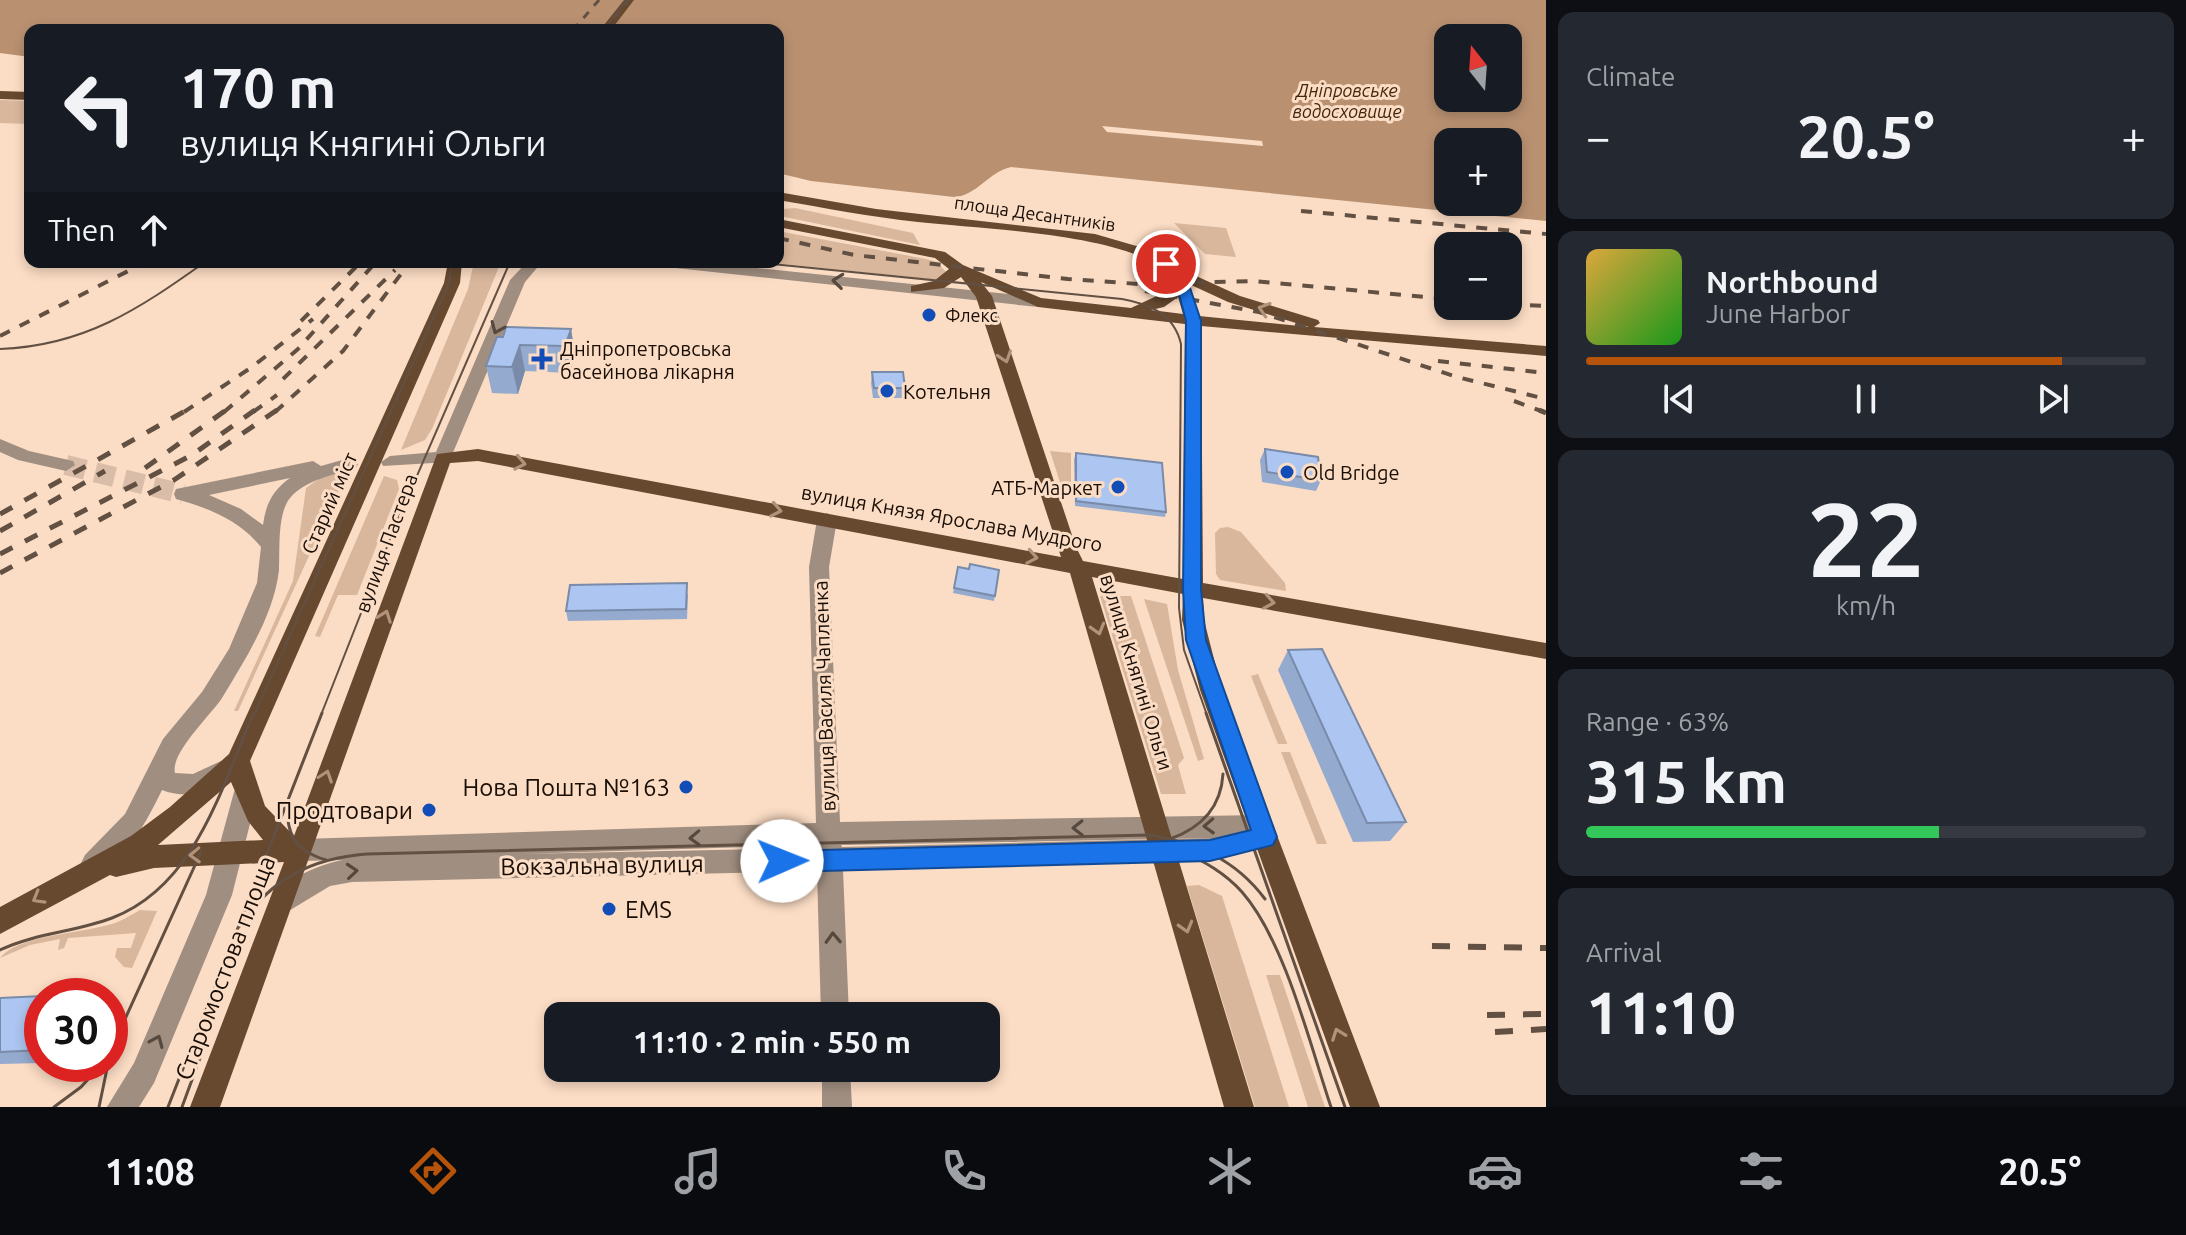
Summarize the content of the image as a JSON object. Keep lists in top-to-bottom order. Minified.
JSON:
{"streets":{"main road":["площа Десантників","Старий міст","вулиця Князя Ярослава Мудрого","вулиця Пастера","вулиця Княгині Ольги","Старомостова площа"],"street":["вулиця Василя Чапленка","Вокзальна вулиця"]},"crossings":[["Старий міст","Старомостова площа"],["вулиця Князя Ярослава Мудрого","вулиця Пастера"],["вулиця Князя Ярослава Мудрого","вулиця Княгині Ольги"],["вулиця Князя Ярослава Мудрого","вулиця Василя Чапленка"],["вулиця Пастера","Вокзальна вулиця"],["вулиця Пастера","Старомостова площа"],["вулиця Княгині Ольги","Вокзальна вулиця"],["вулиця Василя Чапленка","Вокзальна вулиця"],["Вокзальна вулиця","Старомостова площа"]],"one_way":["вулиця Князя Ярослава Мудрого"],"water":["Дніпровське водосховище"],"places":{"other":["Флекс","Котельня","Old Bridge","АТБ-Маркет","Нова Пошта №163","Продтовари","EMS"],"health":["Дніпропетровська басейнова лікарня"]},"north":"top","page":{"tile":["Climate",["22","km/h"],["Range · 63%","315 km"],["Arrival","11:10"]],"map_buttons":["+","−"],"turn":["170 m","вулиця Княгині Ольги"],"heat":["−","20.5°","+"],"then":"Then","song":["Northbound","June Harbor"],"limit":"30","trip":"11:10 · 2 min · 550 m","tabs":["11:08","20.5°"]}}
